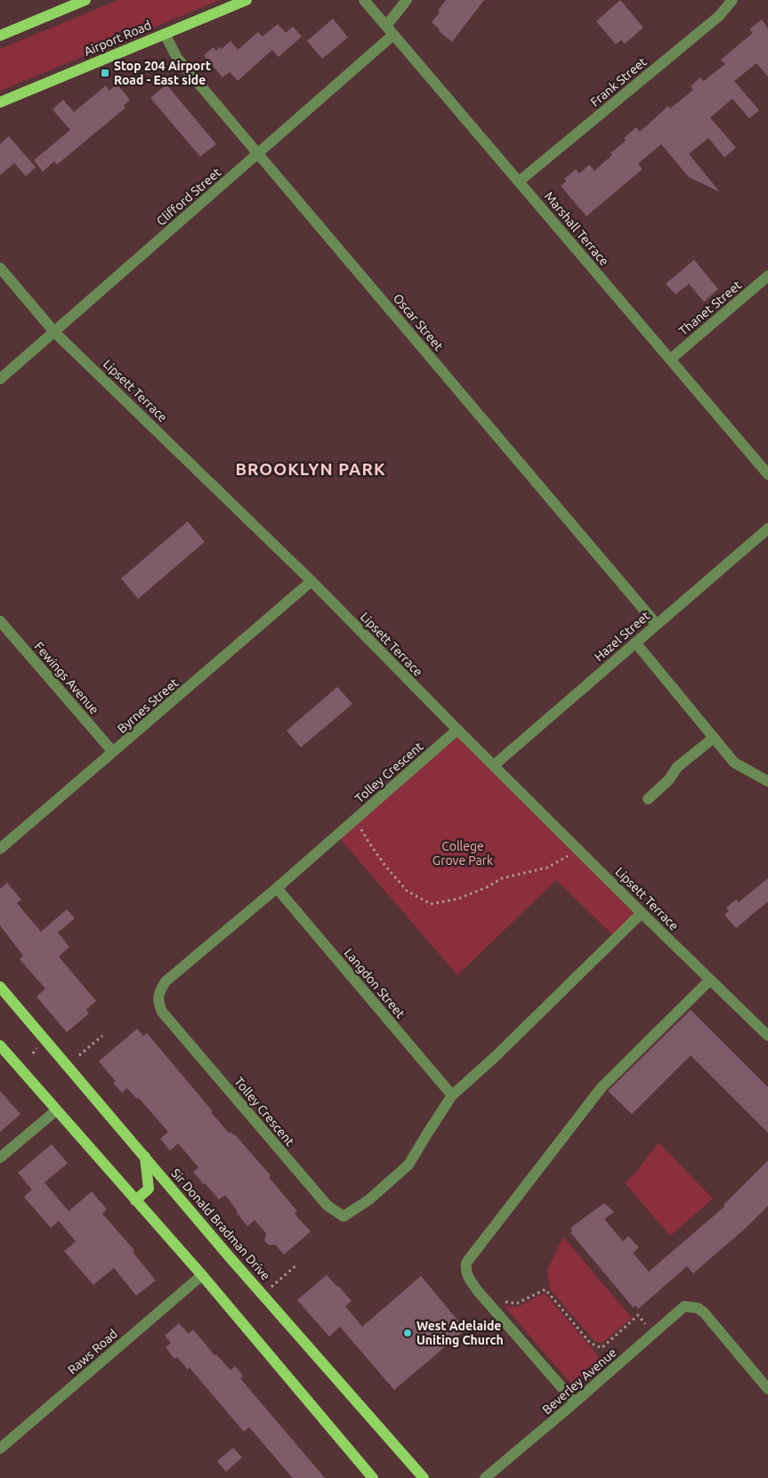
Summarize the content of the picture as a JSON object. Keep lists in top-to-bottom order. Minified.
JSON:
{"streets":{"main road":["Airport Road","Sir Donald Bradman Drive"],"street":["Frank Street","Clifford Street","Marshall Terrace","Thanet Street","Oscar Street","Lipsett Terrace","Hazel Street","Fewings Avenue","Byrnes Street","Tolley Crescent","Langdon Street","Raws Road","Beverley Avenue"]},"crossings":[["Airport Road","Oscar Street"],["Frank Street","Marshall Terrace"],["Clifford Street","Marshall Terrace"],["Clifford Street","Oscar Street"],["Clifford Street","Lipsett Terrace"],["Marshall Terrace","Thanet Street"],["Oscar Street","Hazel Street"],["Lipsett Terrace","Hazel Street"],["Lipsett Terrace","Byrnes Street"],["Lipsett Terrace","Tolley Crescent"],["Fewings Avenue","Byrnes Street"],["Tolley Crescent","Langdon Street"]],"districts":["BROOKLYN PARK"],"parks":["College Grove Park"],"places":{"transit":["Stop 204 Airport Road - East side"],"other":["West Adelaide Uniting Church"]}}
